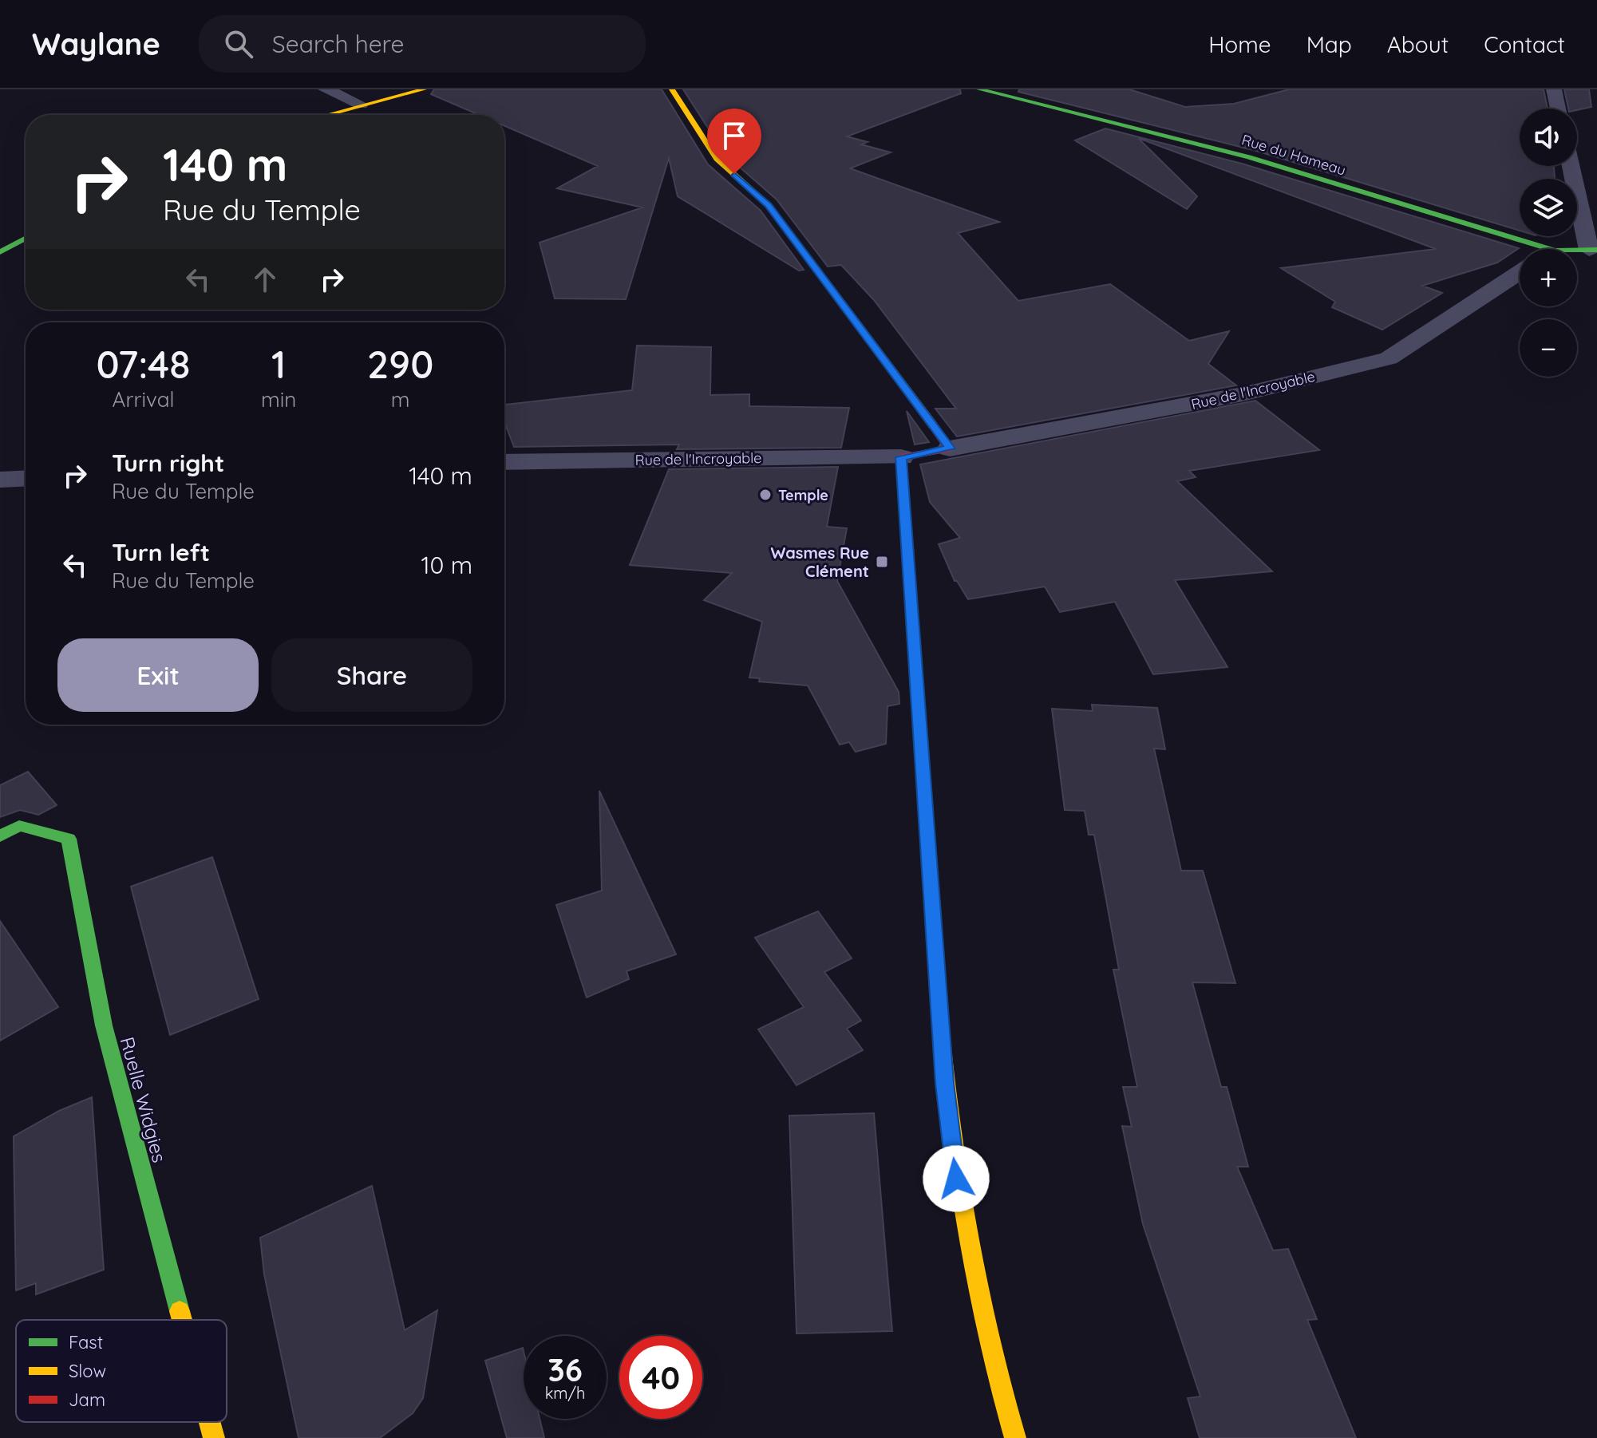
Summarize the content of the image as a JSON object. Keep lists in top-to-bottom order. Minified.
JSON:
{"streets":{"street":["Rue du Hameau","Rue de l'Incroyable","Ruelle Widgies"]},"places":{"other":["Temple"],"transit":["Wasmes Rue Clément"]},"legend":["Fast","Slow","Jam"],"page":{"header":"Waylane","search":"Search here","nav":["Home","Map","About","Contact"],"map_buttons":["+","−"],"turn":["140 m","Rue du Temple"],"eta":["07:48","Arrival","1","min","290","m"],"list":[{"name":"Turn right","note":"Rue du Temple","value":"140 m"},{"name":"Turn left","note":"Rue du Temple","value":"10 m"}],"buttons":["Exit","Share"],"speed":"36 km/h","limit":"40"}}
